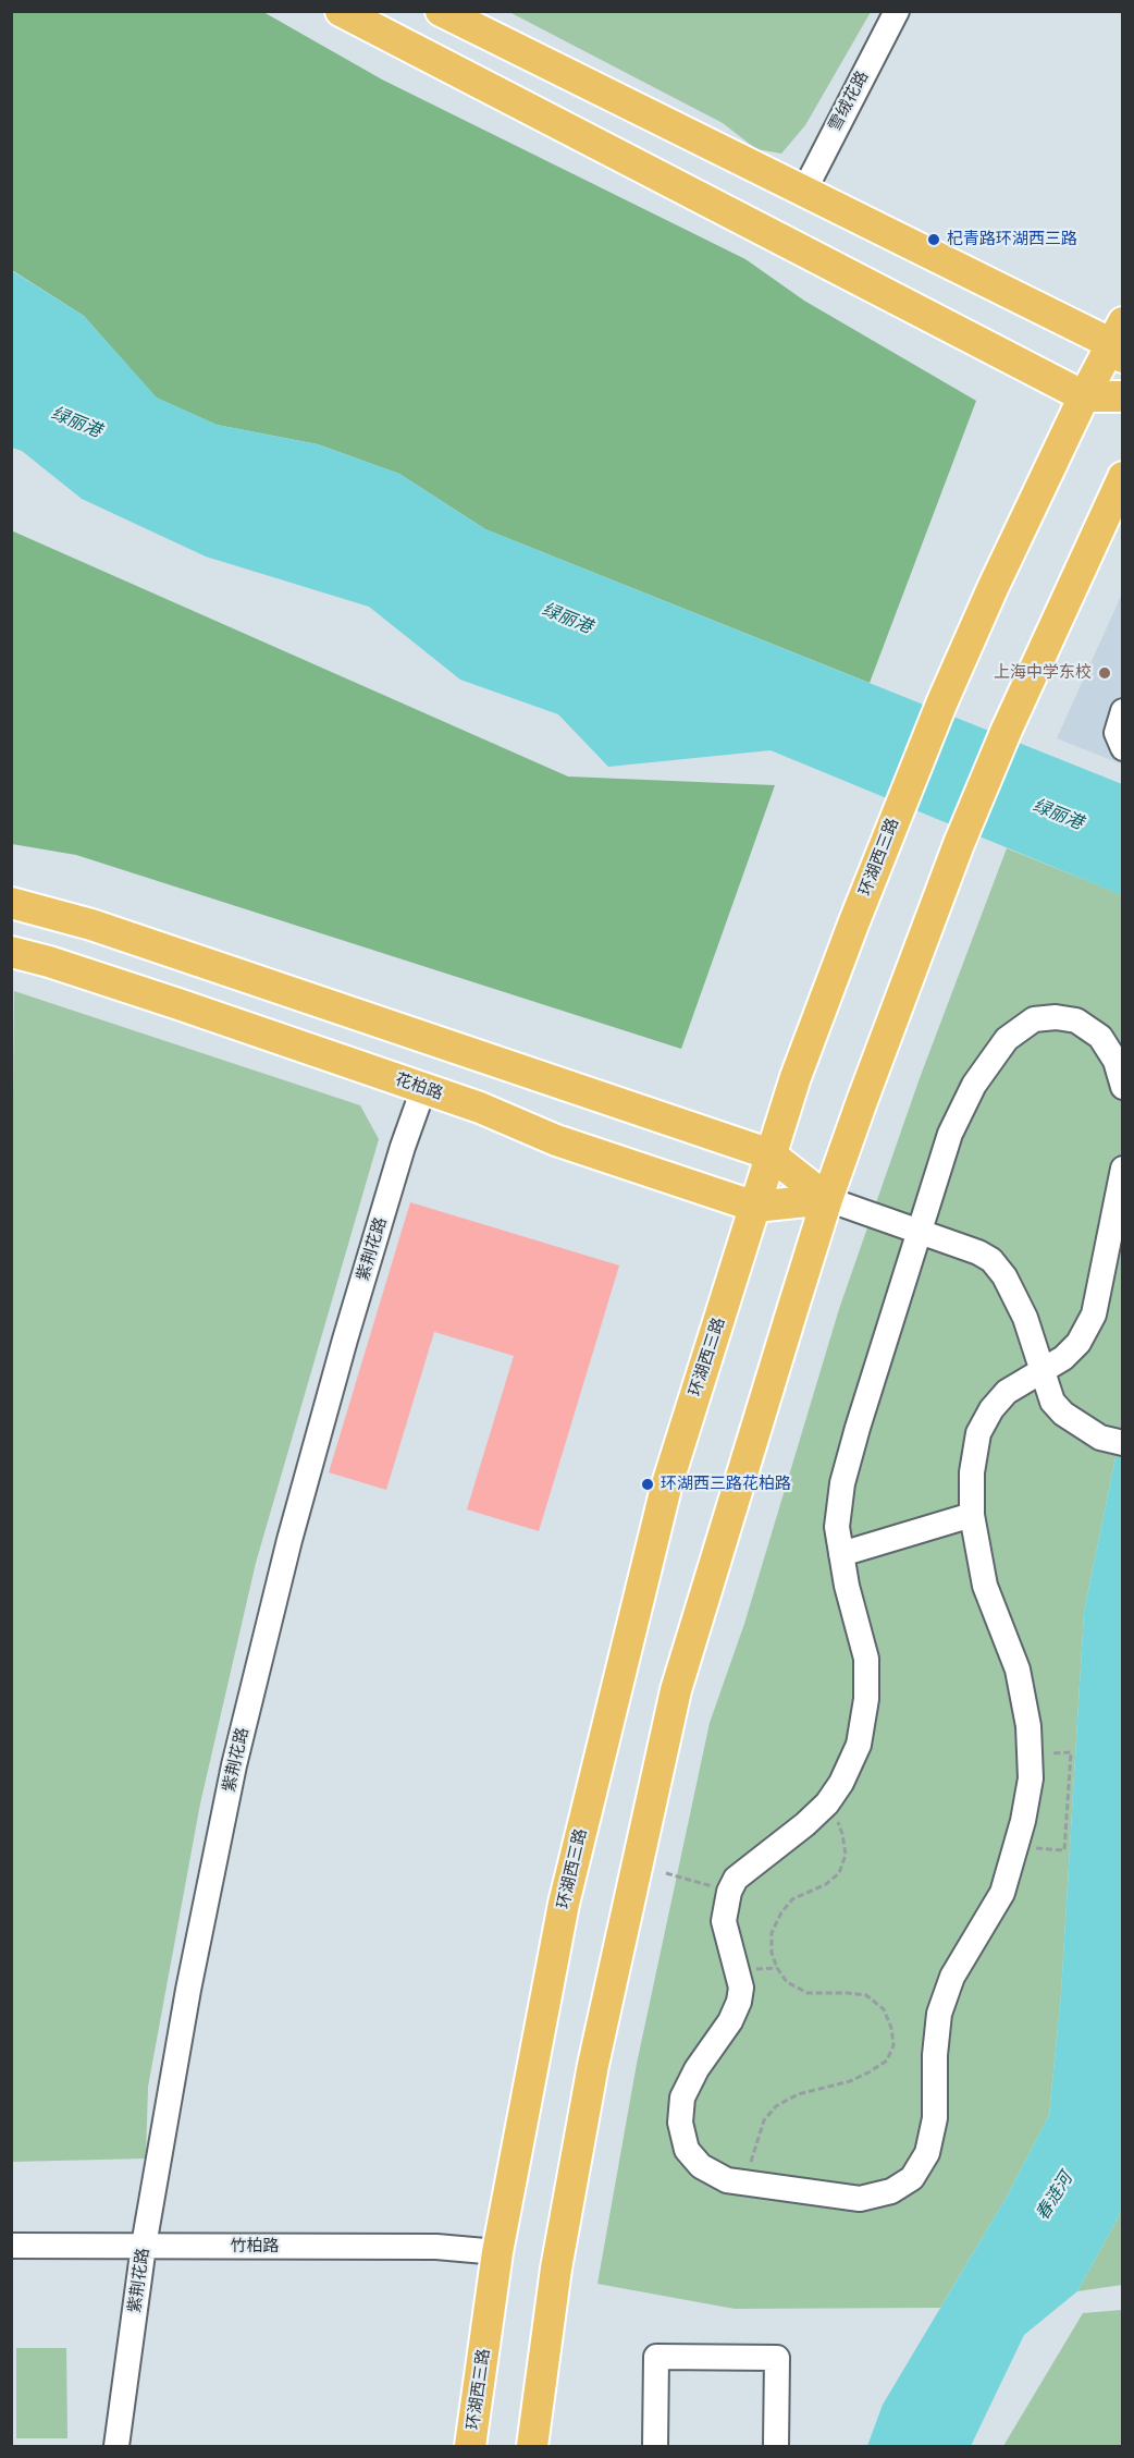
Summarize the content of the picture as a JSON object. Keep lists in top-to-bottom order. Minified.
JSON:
{"streets":{"main road":["环湖西三路","花柏路"],"street":["雪绒花路","紫荆花路","竹柏路"]},"crossings":[["环湖西三路","花柏路"],["环湖西三路","竹柏路"],["花柏路","紫荆花路"],["紫荆花路","竹柏路"]],"water":["绿丽港","春涟河"],"places":["杞青路环湖西三路","上海中学东校","环湖西三路花柏路"]}
